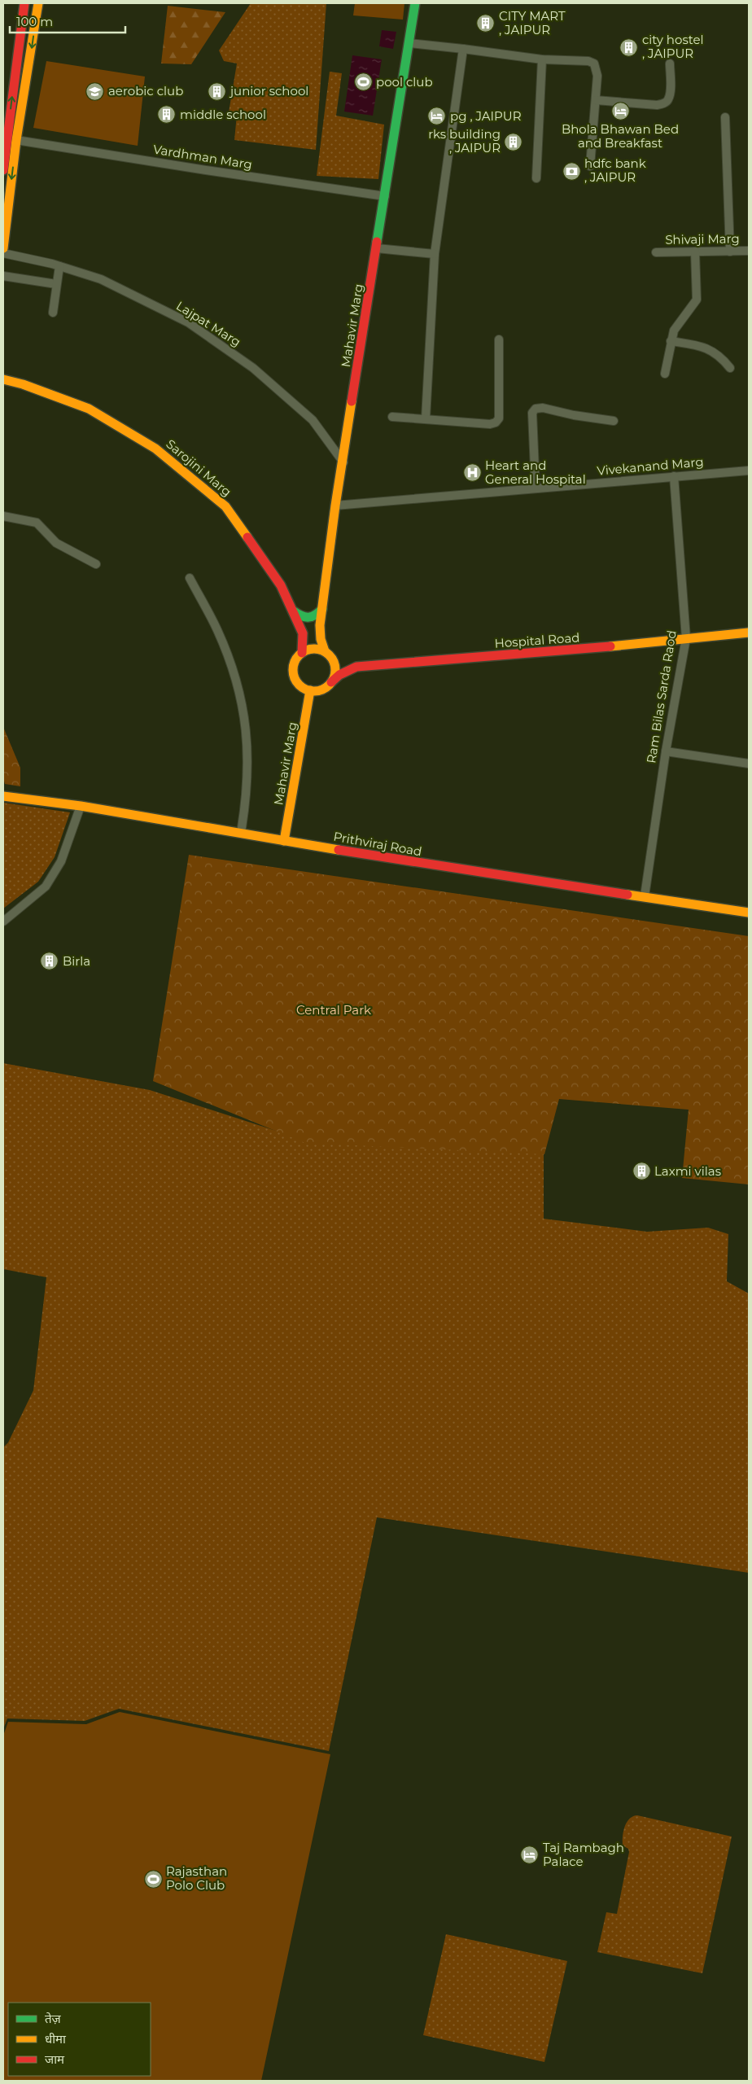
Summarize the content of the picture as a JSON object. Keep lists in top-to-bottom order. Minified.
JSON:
{"streets":{"street":["Vardhman Marg","Shivaji Marg","Lajpat Marg","Mahavir Marg","Vivekanand Marg","Sarojini Marg","Hospital Road","Ram Bilas Sarda Raod","Prithviraj Road"]},"crossings":[["Vardhman Marg","Mahavir Marg"],["Lajpat Marg","Mahavir Marg"],["Mahavir Marg","Vivekanand Marg"],["Mahavir Marg","Sarojini Marg"],["Mahavir Marg","Hospital Road"],["Mahavir Marg","Prithviraj Road"],["Vivekanand Marg","Ram Bilas Sarda Raod"],["Sarojini Marg","Hospital Road"],["Hospital Road","Ram Bilas Sarda Raod"],["Ram Bilas Sarda Raod","Prithviraj Road"]],"parks":["Central Park"],"places":{"building":["CITY MART , JAIPUR","city hostel , JAIPUR","junior school","middle school","rks building , JAIPUR","Birla","Laxmi vilas"],"sports":["pool club","Rajasthan Polo Club"],"school or university":["aerobic club"],"hotel":["Bhola Bhawan Bed and Breakfast","pg , JAIPUR","Taj Rambagh Palace"],"bank":["hdfc bank , JAIPUR"],"hospital":["Heart and General Hospital"]},"legend":["तेज़","धीमा","जाम"],"scale_bar":"100 m"}
